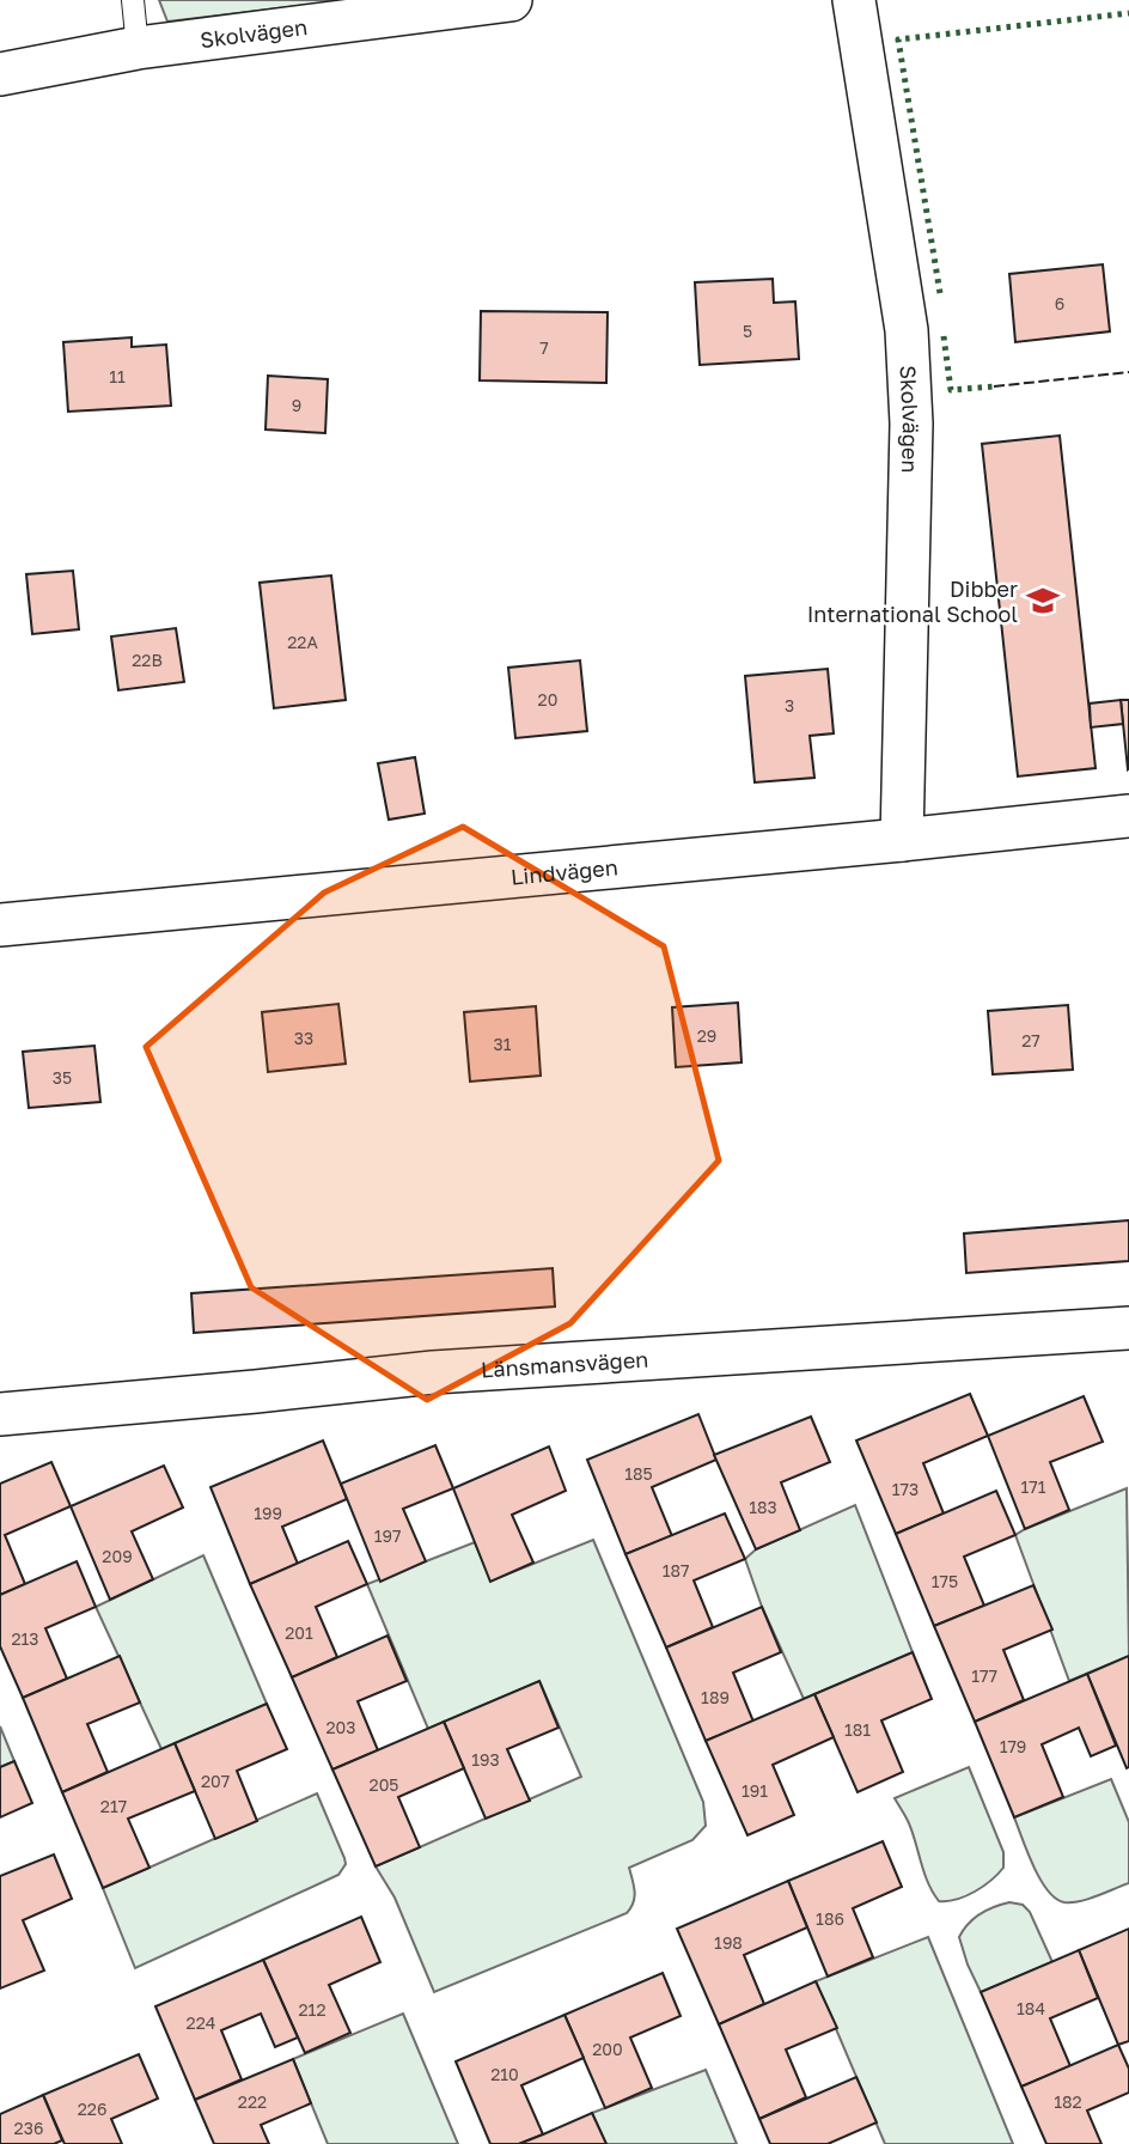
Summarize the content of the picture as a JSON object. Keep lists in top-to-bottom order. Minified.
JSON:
{"streets":{"street":["Skolvägen","Lindvägen","Länsmansvägen"]},"crossings":[["Skolvägen","Lindvägen"]],"places":{"school or university":["Dibber International School"]},"house_numbers":["6","5","7","11","9","22A","22B","20","3","29","33","27","31","35","185","171","173","183","199","197","209","187","175","201","213","177","189","203","181","179","193","207","205","191","217","186","198","184","212","224","200","210","222","182","226","236"]}
